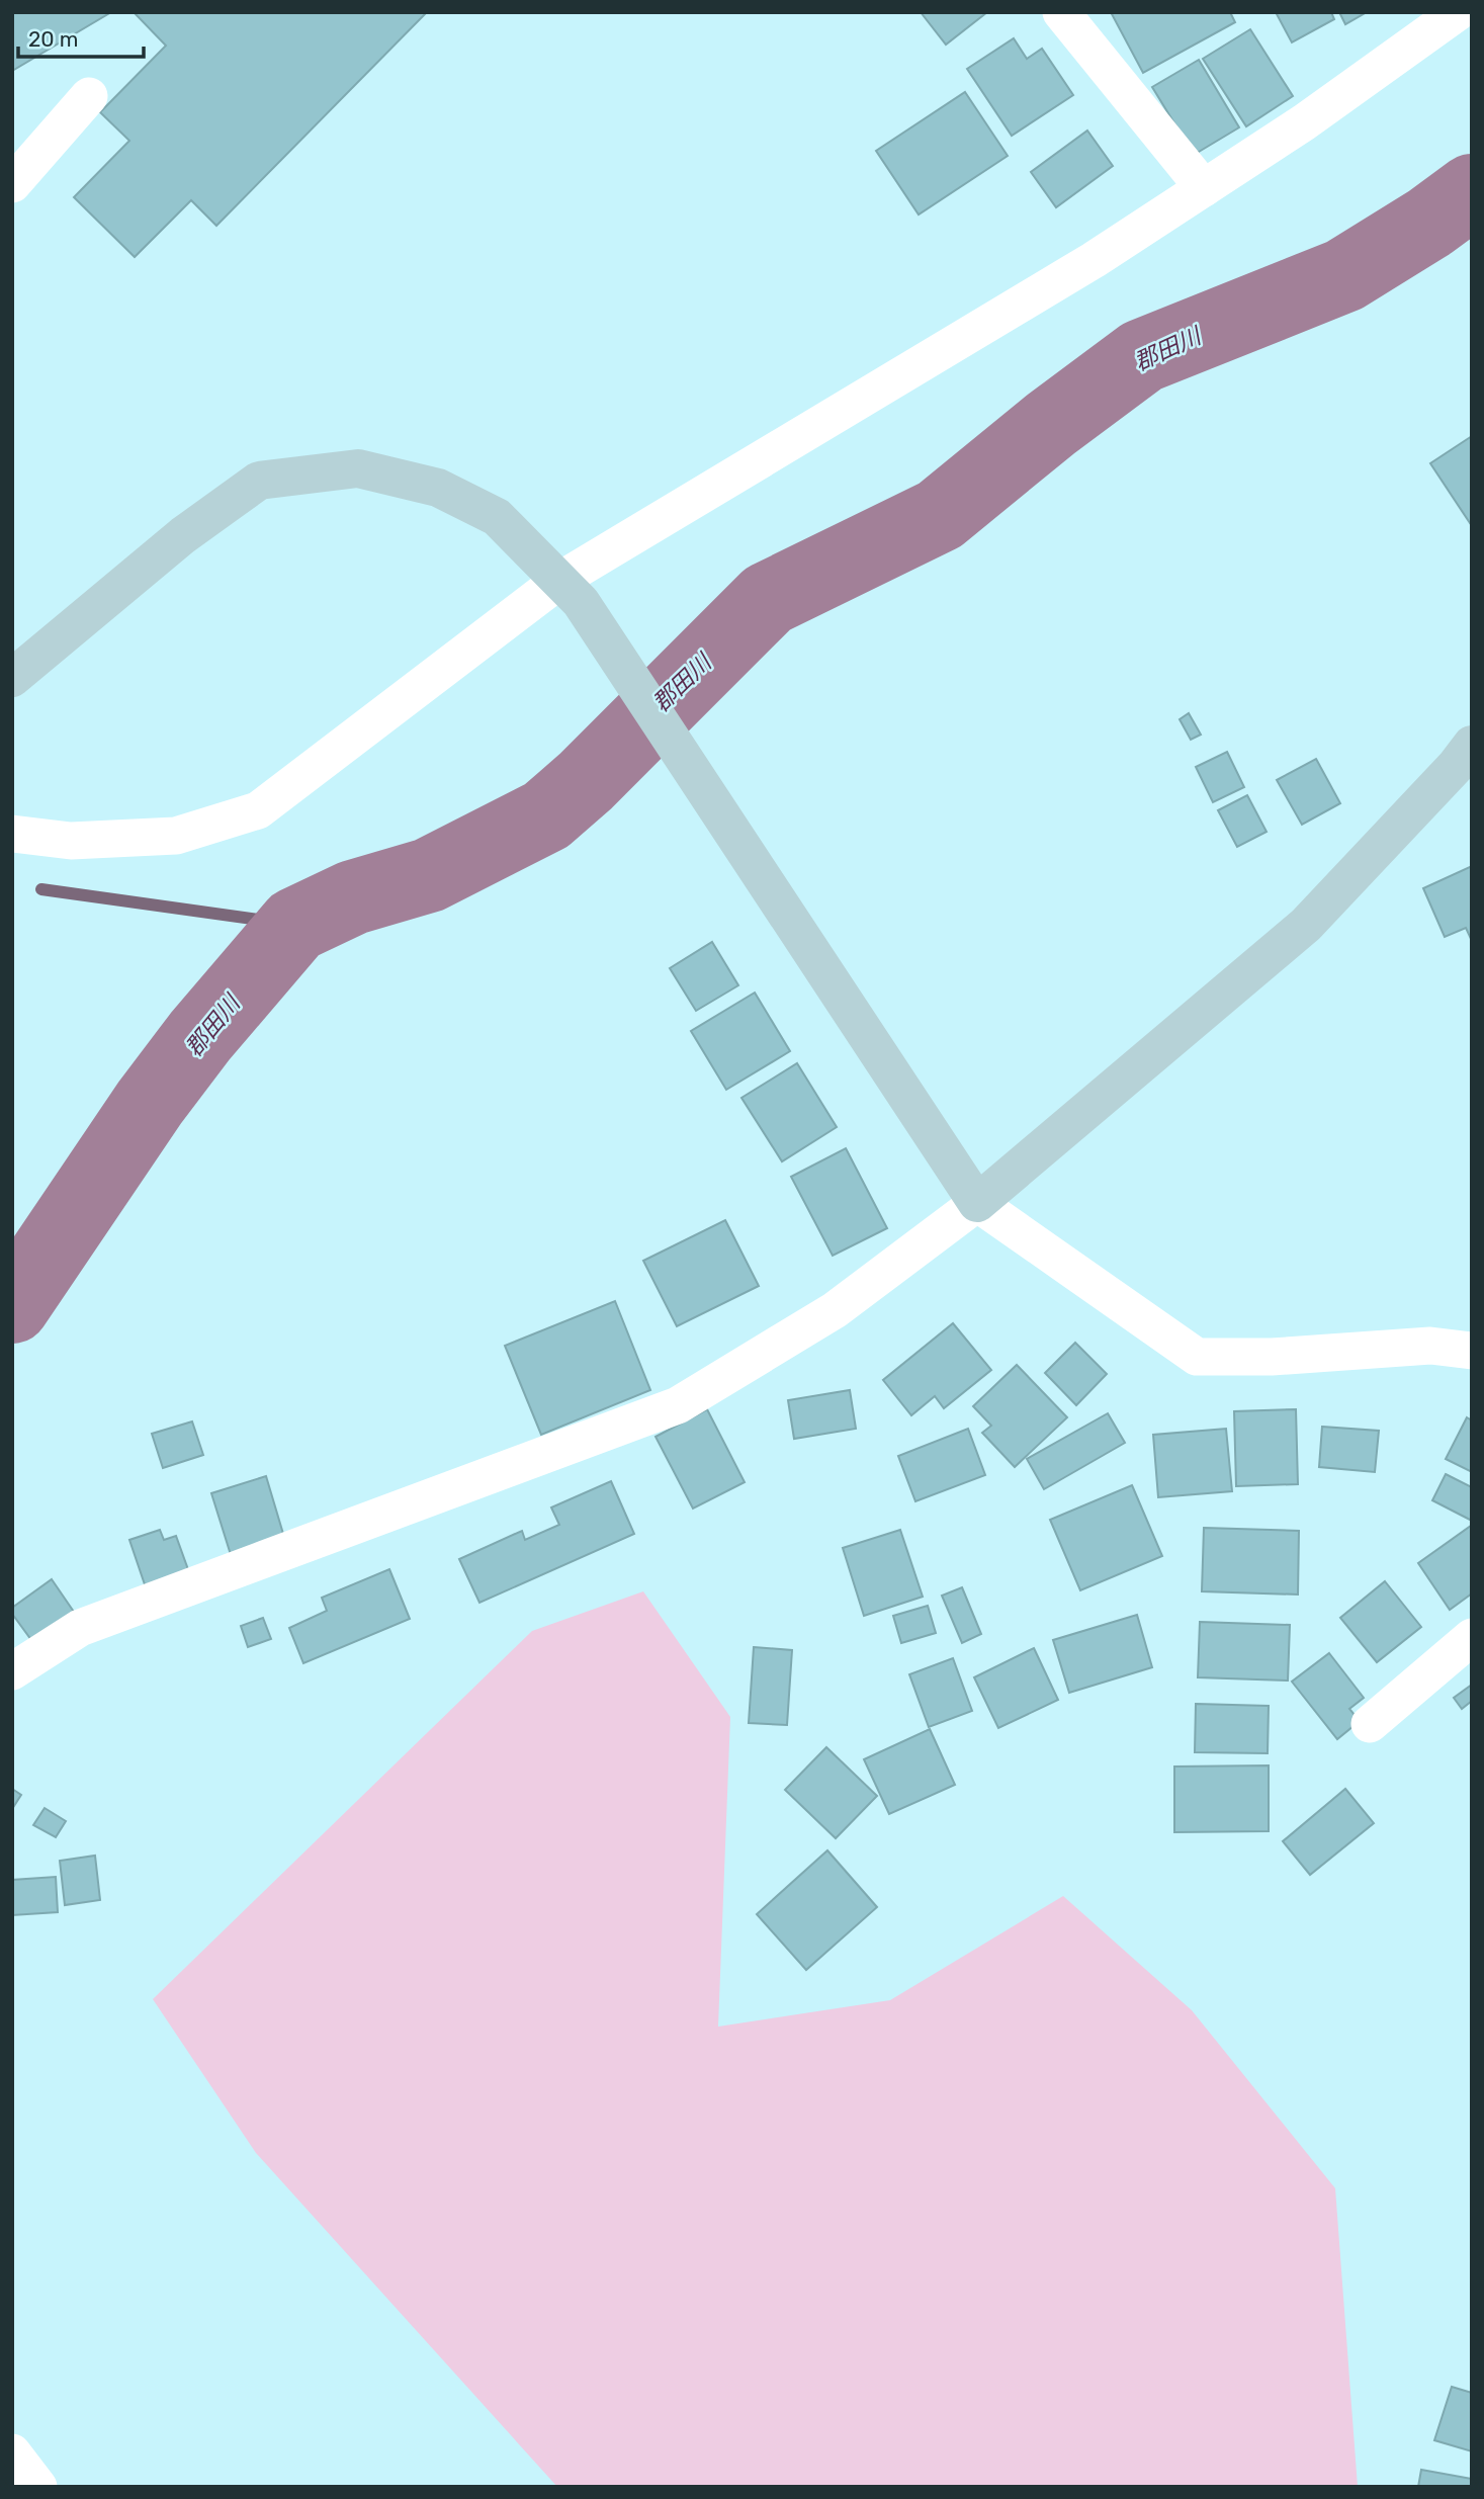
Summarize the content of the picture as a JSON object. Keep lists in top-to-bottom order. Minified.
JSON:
{"water":["郡田川"],"scale_bar":"20 m"}
